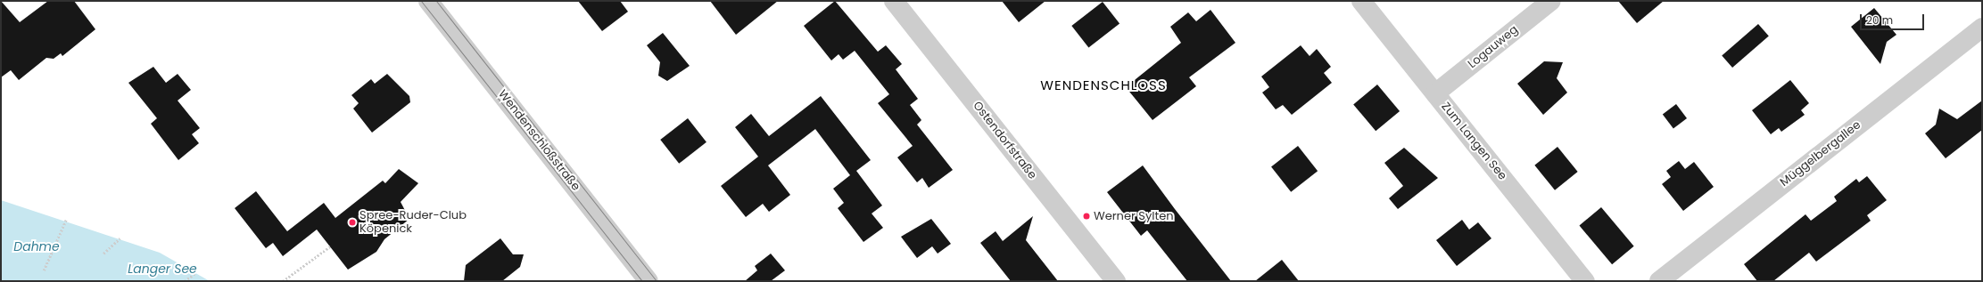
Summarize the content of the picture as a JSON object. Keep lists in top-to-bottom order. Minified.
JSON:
{"streets":{"street":["Logauweg","Wendenschloßstraße","Ostendorfstraße","Zum Langen See","Müggelbergallee"]},"crossings":[["Logauweg","Zum Langen See"]],"districts":["WENDENSCHLOSS"],"water":["Dahme","Langer See"],"places":["Werner Sylten","Spree-Ruder-Club Köpenick"],"scale_bar":"20 m"}
